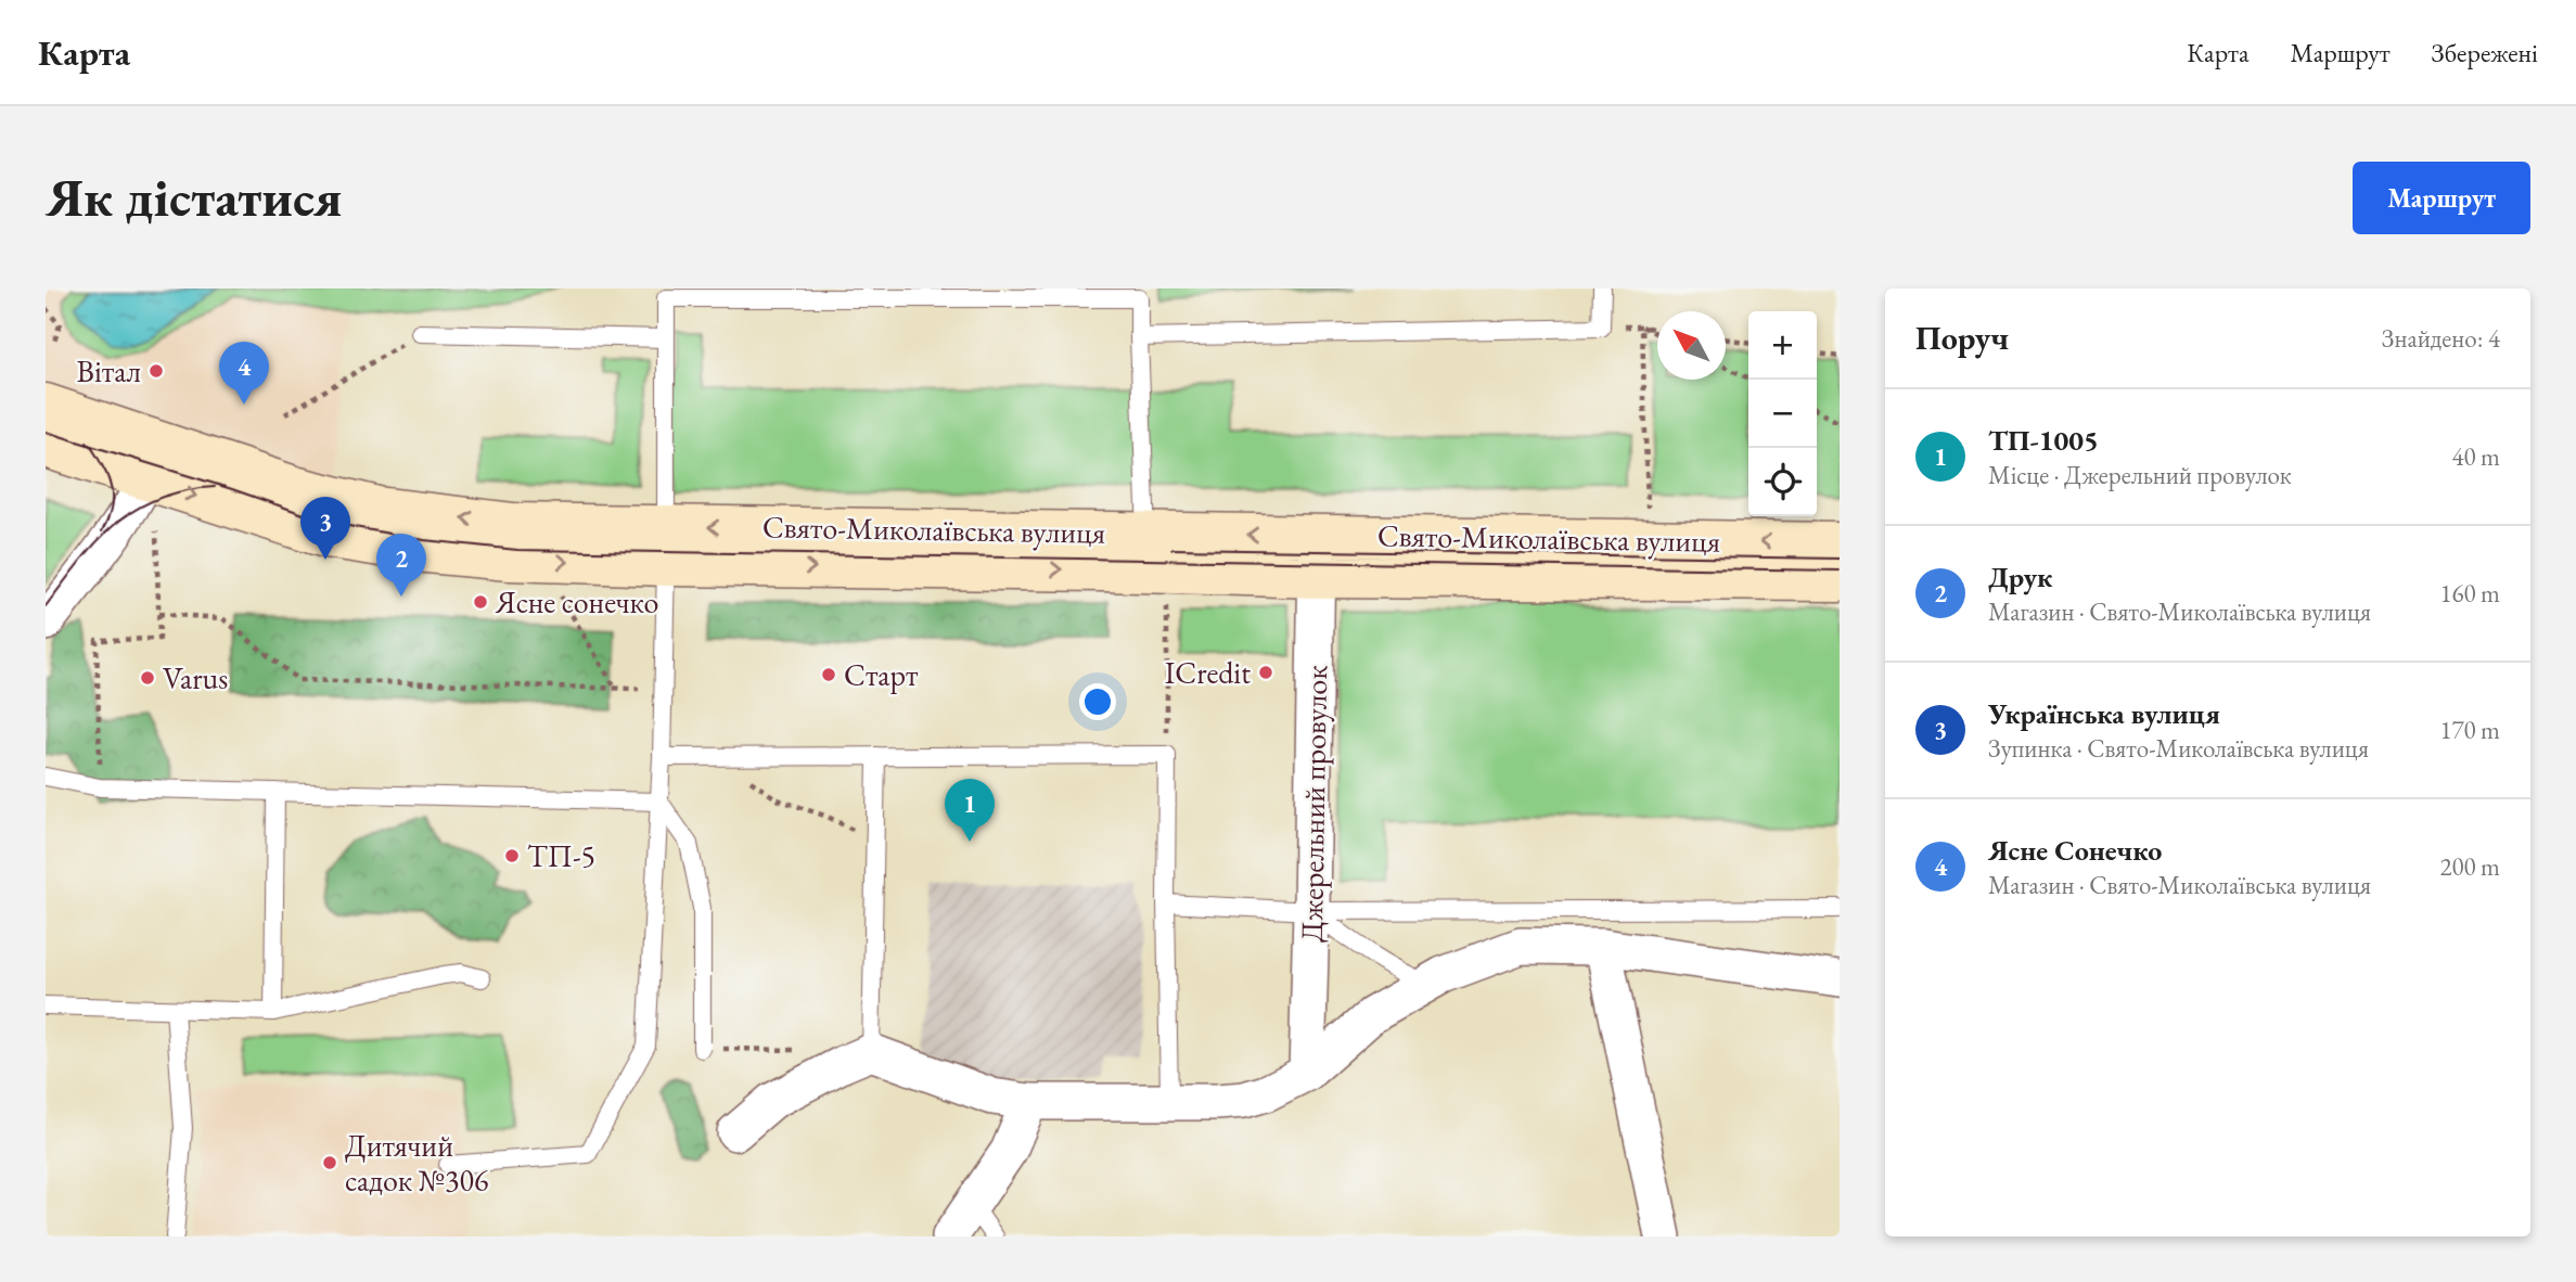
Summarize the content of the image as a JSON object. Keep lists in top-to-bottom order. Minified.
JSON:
{"streets":{"main road":["Свято-Миколаївська вулиця"],"street":["Джерельний провулок"]},"crossings":[["Свято-Миколаївська вулиця","Джерельний провулок"]],"places":["Вітал","Ясне сонечко","ICredit","Старт","Varus","ТП-5","Дитячий садок №306"],"north":"top left","page":{"header":"Карта","nav":["Карта","Маршрут","Збережені"],"buttons":"Маршрут","title":"Як дістатися","heading":["Поруч","Знайдено: 4"],"map_buttons":["+","−"],"pins":["4","3","2","1"],"list":[{"mark":"1","name":"ТП-1005","note":"Місце · Джерельний провулок","value":"40 m"},{"mark":"2","name":"Друк","note":"Магазин · Свято-Миколаївська вулиця","value":"160 m"},{"mark":"3","name":"Українська вулиця","note":"Зупинка · Свято-Миколаївська вулиця","value":"170 m"},{"mark":"4","name":"Ясне Сонечко","note":"Магазин · Свято-Миколаївська вулиця","value":"200 m"}]}}
